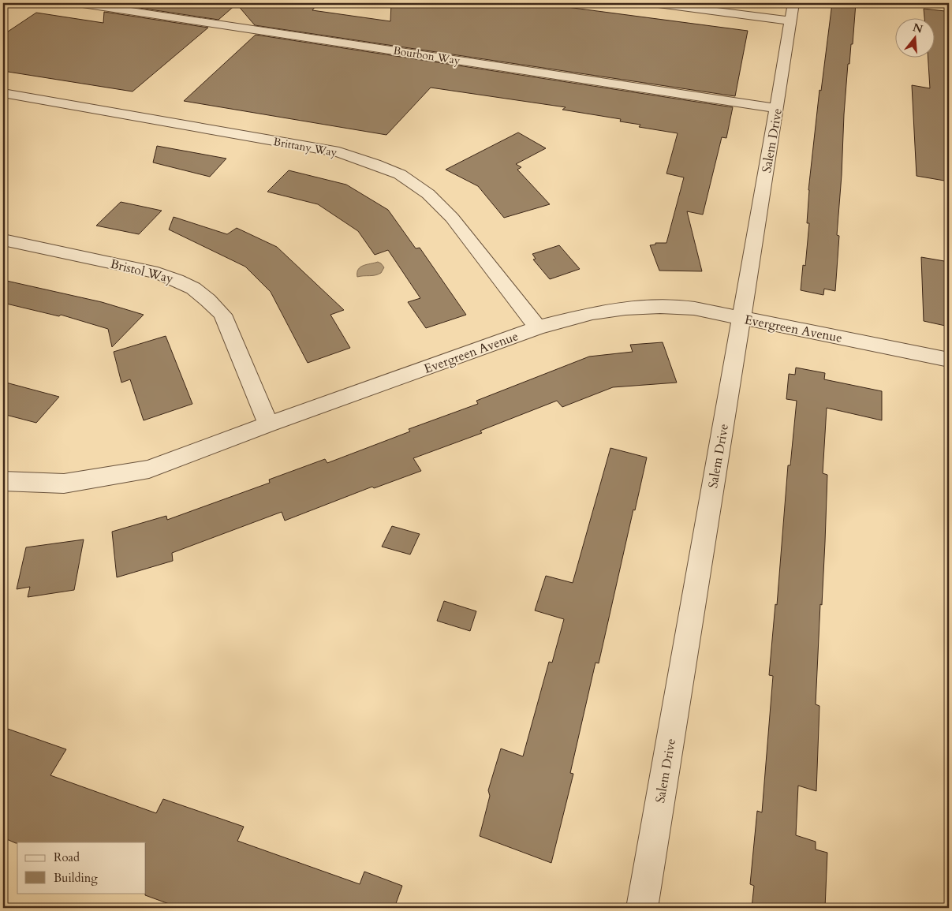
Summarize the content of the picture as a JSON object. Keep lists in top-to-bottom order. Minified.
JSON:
{"streets":{"street":["Bourbon Way","Salem Drive","Brittany Way","Bristol Way","Evergreen Avenue"]},"crossings":[["Bourbon Way","Salem Drive"],["Salem Drive","Evergreen Avenue"],["Brittany Way","Evergreen Avenue"],["Bristol Way","Evergreen Avenue"]],"legend":["Road","Building"],"north":"top"}
